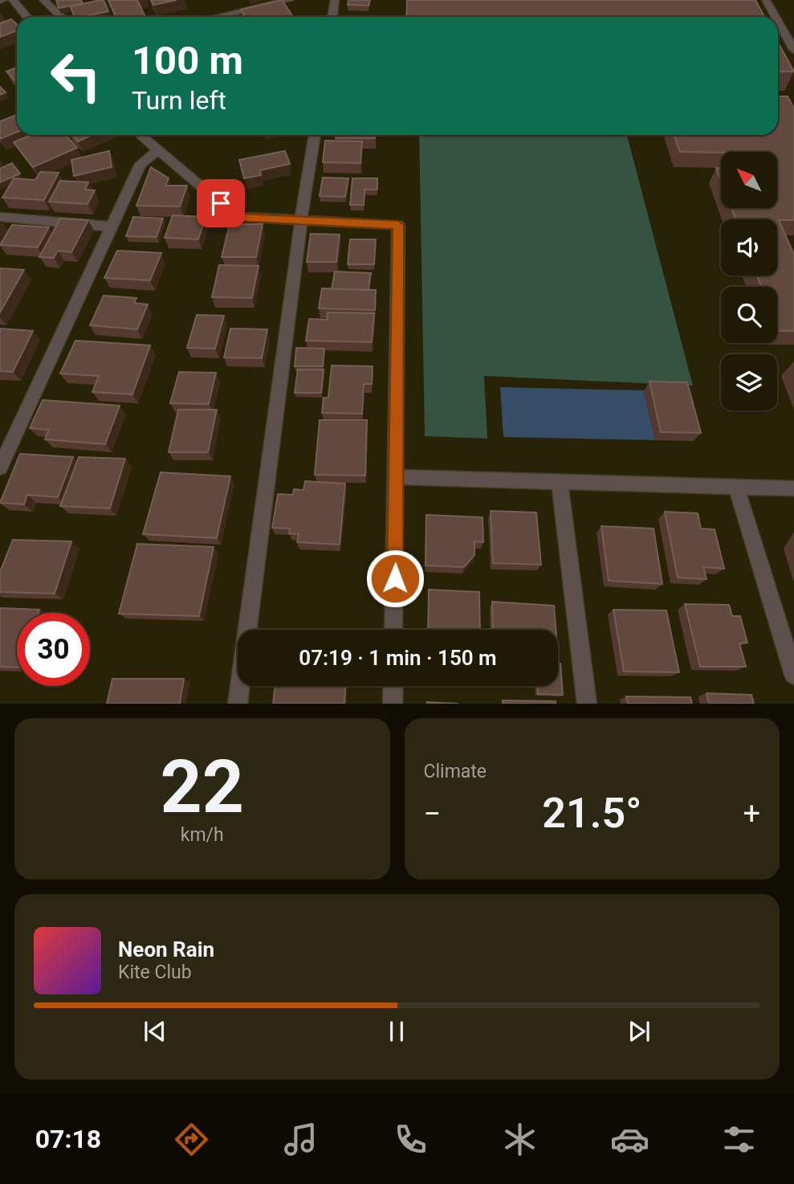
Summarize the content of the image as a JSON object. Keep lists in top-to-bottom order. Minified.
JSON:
{"north":"top left","page":{"turn":["100 m","Turn left"],"limit":"30","trip":"07:19 · 1 min · 150 m","tile":[["22","km/h"],"Climate"],"heat":["−","21.5°","+"],"song":["Neon Rain","Kite Club"],"tabs":"07:18"}}
